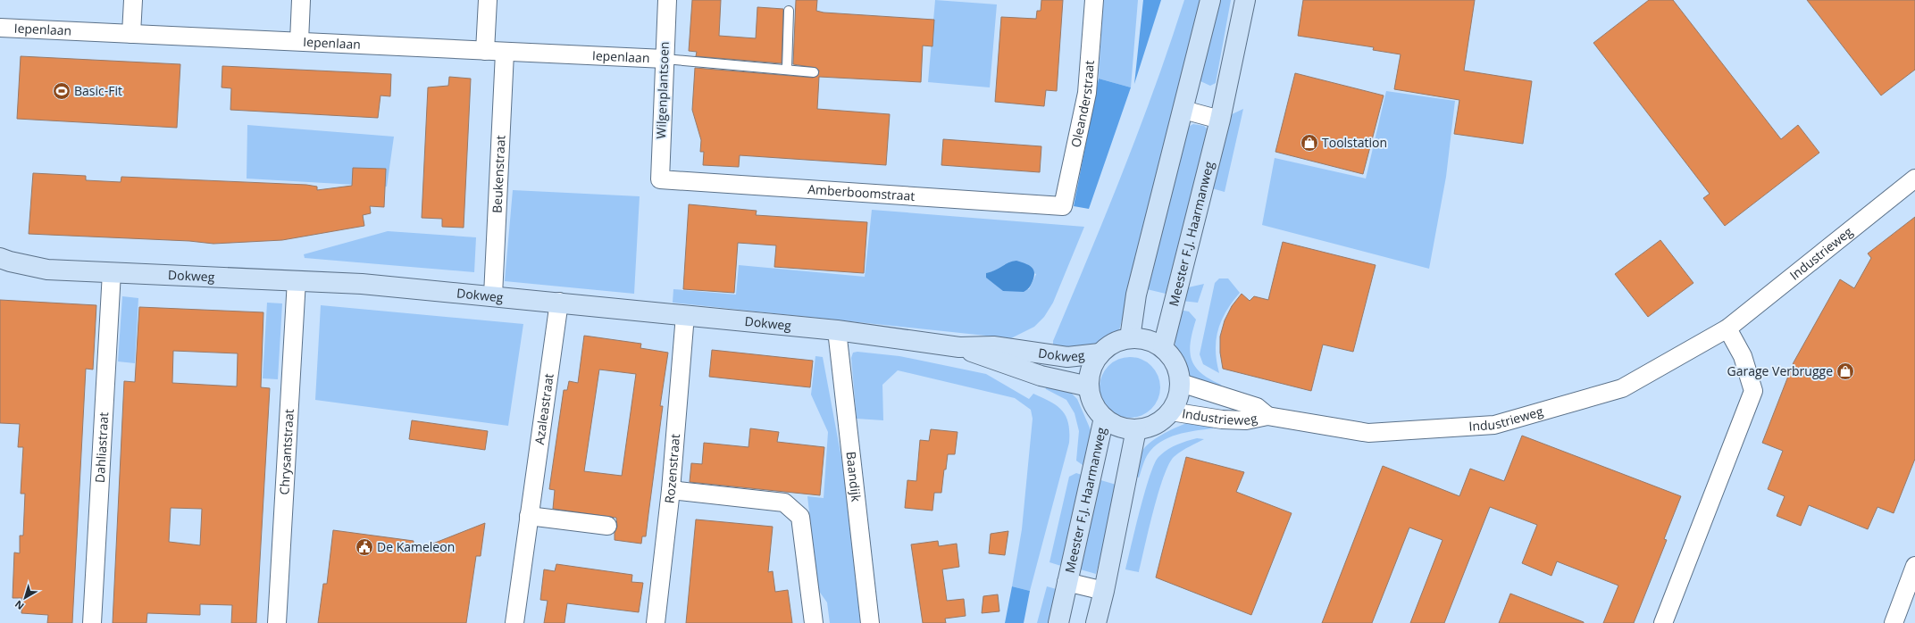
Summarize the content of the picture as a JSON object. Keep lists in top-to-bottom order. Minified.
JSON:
{"streets":{"main road":["Meester F.J. Haarmanweg","Dokweg"],"street":["Iepenlaan","Wilgenplantsoen","Oleanderstraat","Beukenstraat","Amberboomstraat","Industrieweg","Azaleastraat","Dahliastraat","Chrysantstraat","Rozenstraat","Baandijk"]},"crossings":[["Iepenlaan","Wilgenplantsoen"],["Iepenlaan","Beukenstraat"],["Wilgenplantsoen","Amberboomstraat"],["Oleanderstraat","Amberboomstraat"],["Beukenstraat","Dokweg"],["Meester F.J. Haarmanweg","Industrieweg"],["Meester F.J. Haarmanweg","Dokweg"],["Industrieweg","Dokweg"],["Dokweg","Azaleastraat"],["Dokweg","Dahliastraat"],["Dokweg","Chrysantstraat"],["Dokweg","Rozenstraat"],["Dokweg","Baandijk"]],"places":{"sports":["Basic-Fit"],"shop":["Toolstation","Garage Verbrugge"],"public building":["De Kameleon"]},"north":"bottom left"}
